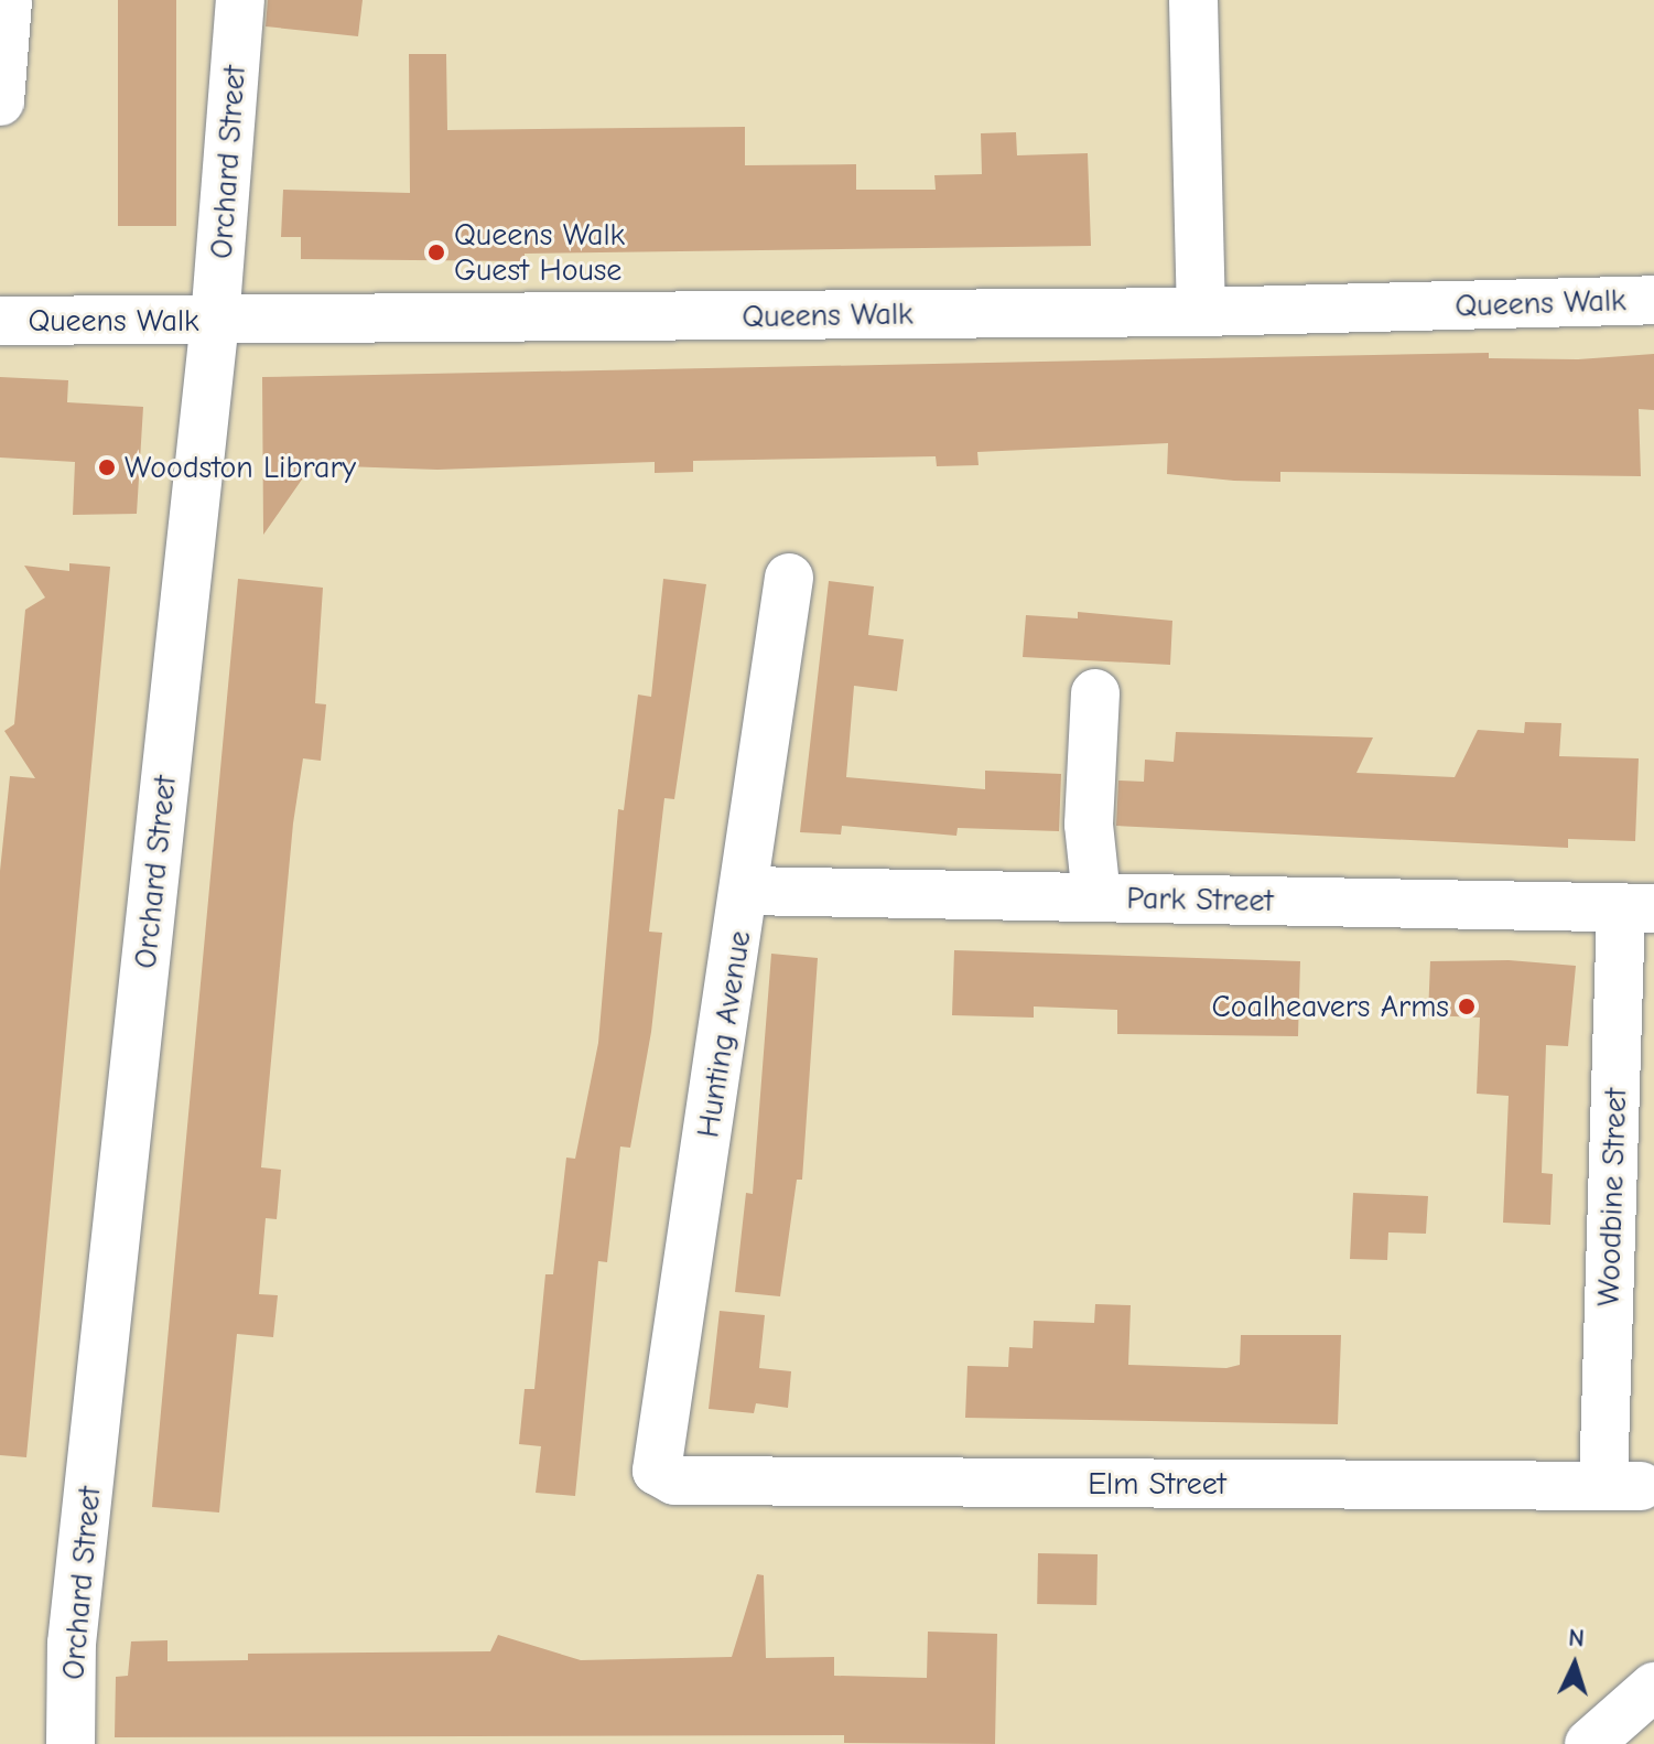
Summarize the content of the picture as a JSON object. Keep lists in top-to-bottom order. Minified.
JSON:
{"streets":{"street":["Orchard Street","Queens Walk","Park Street","Hunting Avenue","Woodbine Street","Elm Street"]},"crossings":[["Orchard Street","Queens Walk"],["Park Street","Hunting Avenue"],["Park Street","Woodbine Street"],["Hunting Avenue","Elm Street"],["Woodbine Street","Elm Street"]],"places":["Queens Walk Guest House","Woodston Library","Coalheavers Arms"],"north":"top"}
